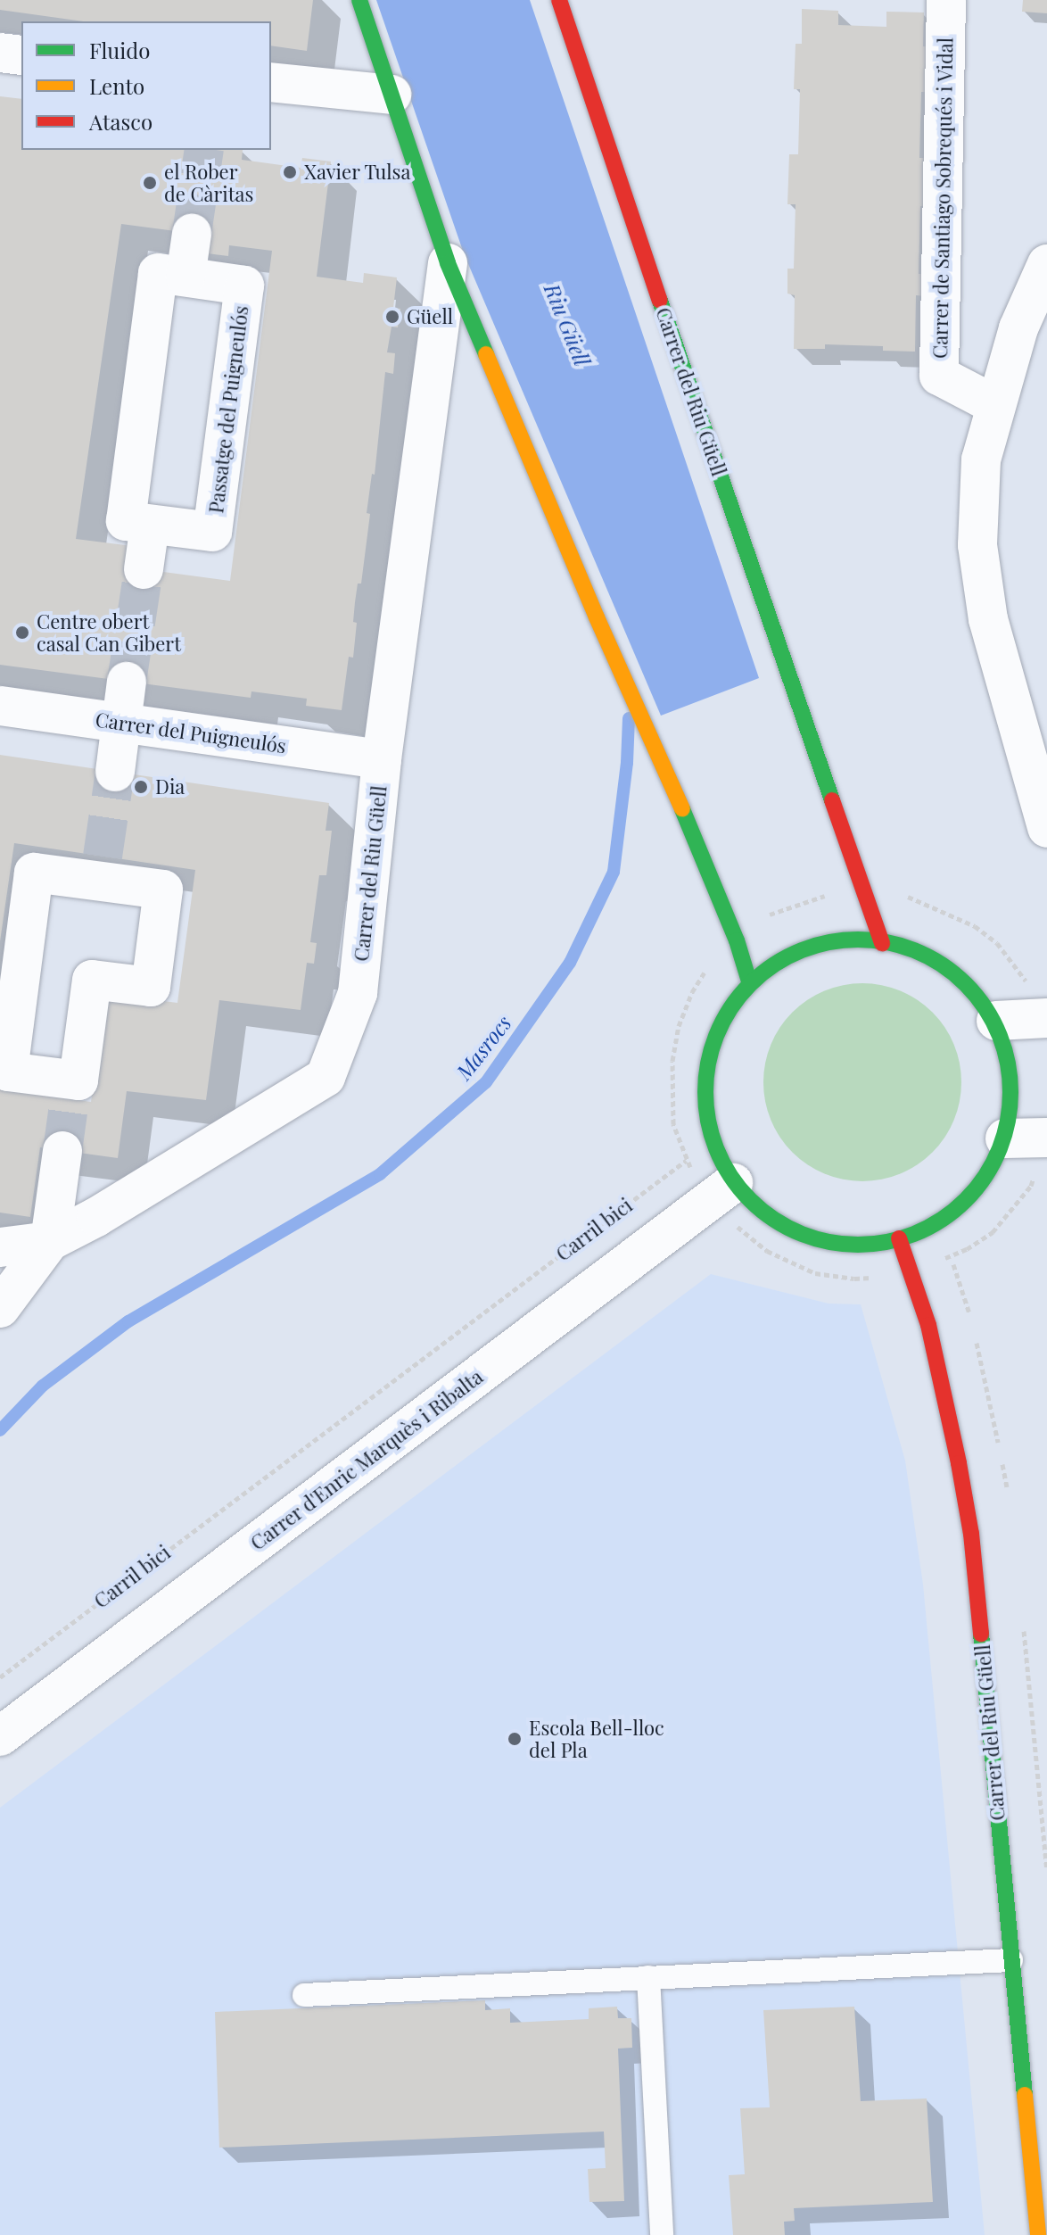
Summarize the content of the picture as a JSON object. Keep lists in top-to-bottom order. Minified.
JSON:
{"streets":{"street":["Carrer de Santiago Sobrequés i Vidal","Carrer del Riu Güell","Passatge del Puigneulós","Carrer del Puigneulós","Carrer d'Enric Marquès i Ribalta"],"path":["Carril bici"]},"crossings":[["Carrer del Riu Güell","Carrer del Puigneulós"],["Carrer del Riu Güell","Carril bici"]],"water":["Riu Güell","Masrocs"],"places":["Xavier Tulsa","el Rober de Càritas","Güell","Centre obert casal Can Gibert","Dia","Escola Bell-lloc del Pla"],"legend":["Fluido","Lento","Atasco"]}
